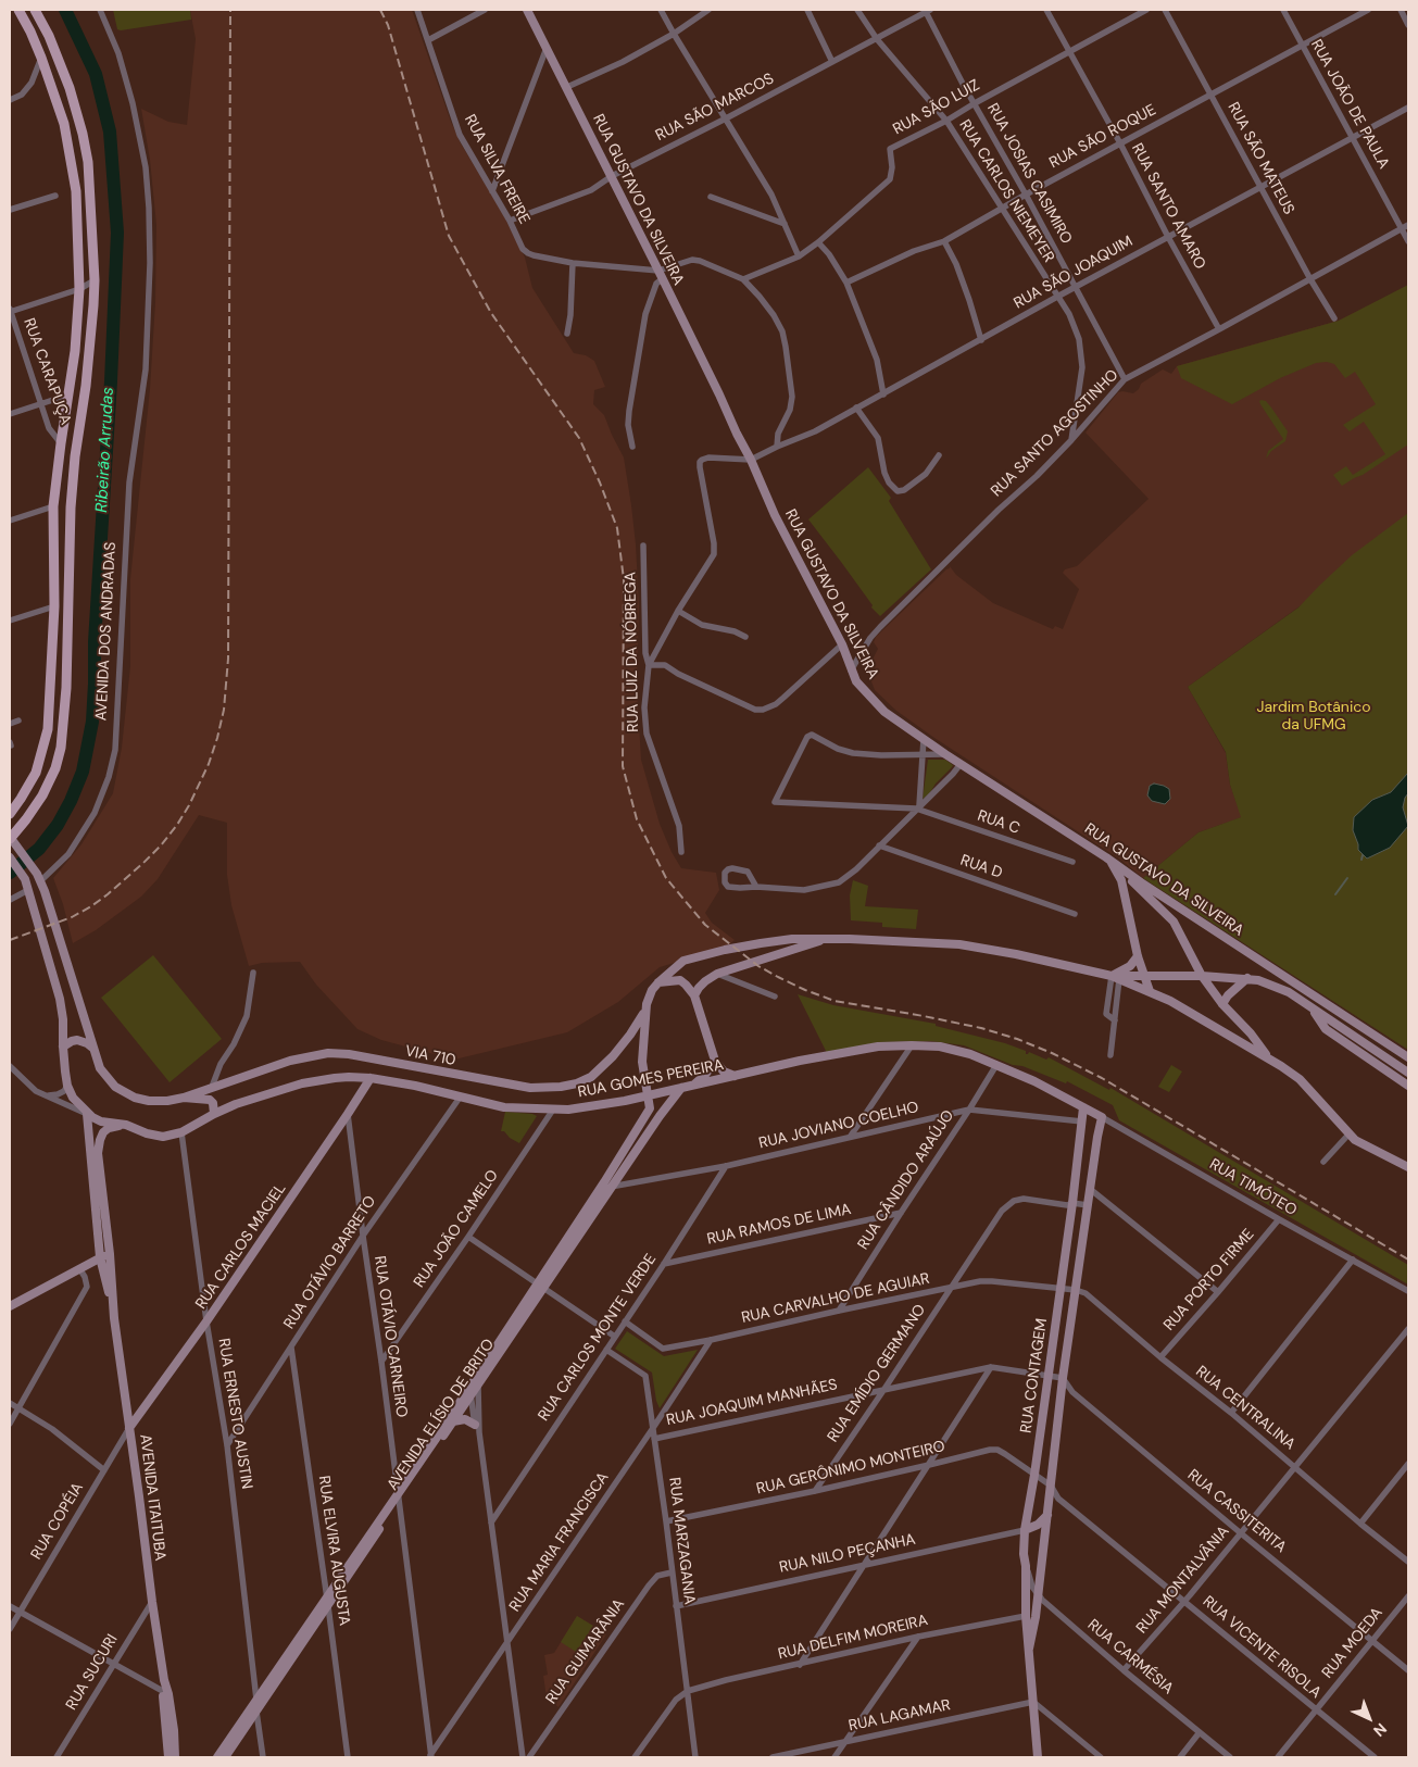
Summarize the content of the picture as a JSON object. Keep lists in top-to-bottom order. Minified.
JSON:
{"streets":{"main road":["RUA GUSTAVO DA SILVEIRA","VIA 710","RUA GOMES PEREIRA","RUA TIMÓTEO","RUA CARLOS MACIEL","RUA CONTAGEM","AVENIDA ELÍSIO DE BRITO","AVENIDA ITAITUBA"],"street":["RUA JOÃO DE PAULA","RUA SÃO MARCOS","RUA SÃO LUIZ","RUA SÃO ROQUE","RUA SÃO MATEUS","RUA SILVA FREIRE","RUA JOSIAS CASIMIRO","RUA CARLOS NIEMEYER","RUA SANTO AMARO","RUA SÃO JOAQUIM","RUA CARAPUÇA","RUA SANTO AGOSTINHO","AVENIDA DOS ANDRADAS","RUA LUIZ DA NÓBREGA","RUA C","RUA D","RUA JOVIANO COELHO","RUA CÂNDIDO ARAÚJO","RUA RAMOS DE LIMA","RUA JOÃO CAMELO","RUA OTÁVIO BARRETO","RUA PORTO FIRME","RUA CARVALHO DE AGUIAR","RUA OTÁVIO CARNEIRO","RUA CARLOS MONTE VERDE","RUA EMÍDIO GERMANO","RUA JOAQUIM MANHÃES","RUA CENTRALINA","RUA ERNESTO AUSTIN","RUA GERÔNIMO MONTEIRO","RUA CASSITERITA","RUA COPÉIA","RUA MARZAGANIA","RUA MARIA FRANCISCA","RUA ELVIRA AUGUSTA","RUA NILO PEÇANHA","RUA MONTALVÂNIA","RUA DELFIM MOREIRA","RUA MOEDA","RUA VICENTE RISOLA","RUA GUIMARÂNIA","RUA CARMÉSIA","RUA SUCURI","RUA LAGAMAR"]},"crossings":[["RUA JOÃO DE PAULA","RUA SÃO ROQUE"],["RUA JOÃO DE PAULA","RUA SÃO JOAQUIM"],["RUA JOÃO DE PAULA","RUA SANTO AGOSTINHO"],["RUA SÃO MARCOS","RUA SILVA FREIRE"],["RUA SÃO MARCOS","RUA JOSIAS CASIMIRO"],["RUA SÃO MARCOS","RUA CARLOS NIEMEYER"],["RUA SÃO MARCOS","RUA GUSTAVO DA SILVEIRA"],["RUA SÃO LUIZ","RUA JOSIAS CASIMIRO"],["RUA SÃO LUIZ","RUA CARLOS NIEMEYER"],["RUA SÃO LUIZ","RUA SANTO AMARO"],["RUA SÃO ROQUE","RUA SÃO MATEUS"],["RUA SÃO ROQUE","RUA JOSIAS CASIMIRO"],["RUA SÃO ROQUE","RUA CARLOS NIEMEYER"],["RUA SÃO ROQUE","RUA SANTO AMARO"],["RUA SÃO MATEUS","RUA SÃO JOAQUIM"],["RUA SÃO MATEUS","RUA SANTO AGOSTINHO"],["RUA JOSIAS CASIMIRO","RUA SÃO JOAQUIM"],["RUA JOSIAS CASIMIRO","RUA SANTO AGOSTINHO"],["RUA CARLOS NIEMEYER","RUA SÃO JOAQUIM"],["RUA CARLOS NIEMEYER","RUA SANTO AGOSTINHO"],["RUA GUSTAVO DA SILVEIRA","RUA SÃO JOAQUIM"],["RUA GUSTAVO DA SILVEIRA","RUA SANTO AGOSTINHO"],["RUA SANTO AMARO","RUA SÃO JOAQUIM"],["RUA SANTO AMARO","RUA SANTO AGOSTINHO"],["RUA GOMES PEREIRA","RUA CÂNDIDO ARAÚJO"],["RUA GOMES PEREIRA","RUA TIMÓTEO"],["RUA GOMES PEREIRA","RUA JOÃO CAMELO"],["RUA GOMES PEREIRA","RUA CARLOS MACIEL"],["RUA GOMES PEREIRA","RUA OTÁVIO BARRETO"],["RUA GOMES PEREIRA","RUA CONTAGEM"],["RUA GOMES PEREIRA","RUA ERNESTO AUSTIN"],["RUA GOMES PEREIRA","AVENIDA ELÍSIO DE BRITO"],["RUA GOMES PEREIRA","AVENIDA ITAITUBA"],["RUA JOVIANO COELHO","RUA CÂNDIDO ARAÚJO"],["RUA JOVIANO COELHO","RUA CARLOS MONTE VERDE"],["RUA JOVIANO COELHO","RUA CONTAGEM"],["RUA JOVIANO COELHO","AVENIDA ELÍSIO DE BRITO"],["RUA CÂNDIDO ARAÚJO","RUA RAMOS DE LIMA"],["RUA CÂNDIDO ARAÚJO","RUA CARVALHO DE AGUIAR"],["RUA TIMÓTEO","RUA PORTO FIRME"],["RUA TIMÓTEO","RUA CONTAGEM"],["RUA RAMOS DE LIMA","RUA CARLOS MONTE VERDE"],["RUA JOÃO CAMELO","RUA OTÁVIO CARNEIRO"],["RUA CARLOS MACIEL","RUA OTÁVIO CARNEIRO"],["RUA CARLOS MACIEL","RUA ERNESTO AUSTIN"],["RUA CARLOS MACIEL","AVENIDA ITAITUBA"],["RUA CARLOS MACIEL","RUA COPÉIA"],["RUA OTÁVIO BARRETO","RUA OTÁVIO CARNEIRO"],["RUA OTÁVIO BARRETO","RUA ERNESTO AUSTIN"],["RUA OTÁVIO BARRETO","RUA ELVIRA AUGUSTA"],["RUA PORTO FIRME","RUA CENTRALINA"],["RUA CARVALHO DE AGUIAR","RUA CARLOS MONTE VERDE"],["RUA CARVALHO DE AGUIAR","RUA EMÍDIO GERMANO"],["RUA CARVALHO DE AGUIAR","RUA CONTAGEM"],["RUA CARVALHO DE AGUIAR","RUA CENTRALINA"],["RUA CARVALHO DE AGUIAR","RUA MARIA FRANCISCA"],["RUA OTÁVIO CARNEIRO","AVENIDA ELÍSIO DE BRITO"],["RUA OTÁVIO CARNEIRO","RUA MARIA FRANCISCA"],["RUA CARLOS MONTE VERDE","RUA MARZAGANIA"],["RUA EMÍDIO GERMANO","RUA CONTAGEM"],["RUA EMÍDIO GERMANO","RUA JOAQUIM MANHÃES"],["RUA EMÍDIO GERMANO","RUA GERÔNIMO MONTEIRO"],["RUA CONTAGEM","RUA JOAQUIM MANHÃES"],["RUA CONTAGEM","RUA CENTRALINA"],["RUA CONTAGEM","RUA GERÔNIMO MONTEIRO"],["RUA CONTAGEM","RUA CASSITERITA"],["RUA CONTAGEM","RUA NILO PEÇANHA"],["RUA CONTAGEM","RUA DELFIM MOREIRA"],["RUA CONTAGEM","RUA VICENTE RISOLA"],["RUA CONTAGEM","RUA CARMÉSIA"],["RUA CONTAGEM","RUA LAGAMAR"],["RUA JOAQUIM MANHÃES","RUA MARZAGANIA"],["RUA CENTRALINA","RUA MONTALVÂNIA"],["RUA ERNESTO AUSTIN","AVENIDA ELÍSIO DE BRITO"],["AVENIDA ELÍSIO DE BRITO","RUA ELVIRA AUGUSTA"],["RUA GERÔNIMO MONTEIRO","RUA MARZAGANIA"],["RUA GERÔNIMO MONTEIRO","RUA VICENTE RISOLA"],["AVENIDA ITAITUBA","RUA COPÉIA"],["AVENIDA ITAITUBA","RUA SUCURI"],["RUA CASSITERITA","RUA MONTALVÂNIA"],["RUA CASSITERITA","RUA MOEDA"],["RUA MARZAGANIA","RUA MARIA FRANCISCA"],["RUA MARZAGANIA","RUA NILO PEÇANHA"],["RUA MARZAGANIA","RUA DELFIM MOREIRA"],["RUA MARZAGANIA","RUA GUIMARÂNIA"],["RUA MONTALVÂNIA","RUA VICENTE RISOLA"],["RUA MONTALVÂNIA","RUA CARMÉSIA"],["RUA MOEDA","RUA VICENTE RISOLA"]],"water":["Ribeirão Arrudas"],"parks":["Jardim Botânico da UFMG"],"north":"bottom right"}
